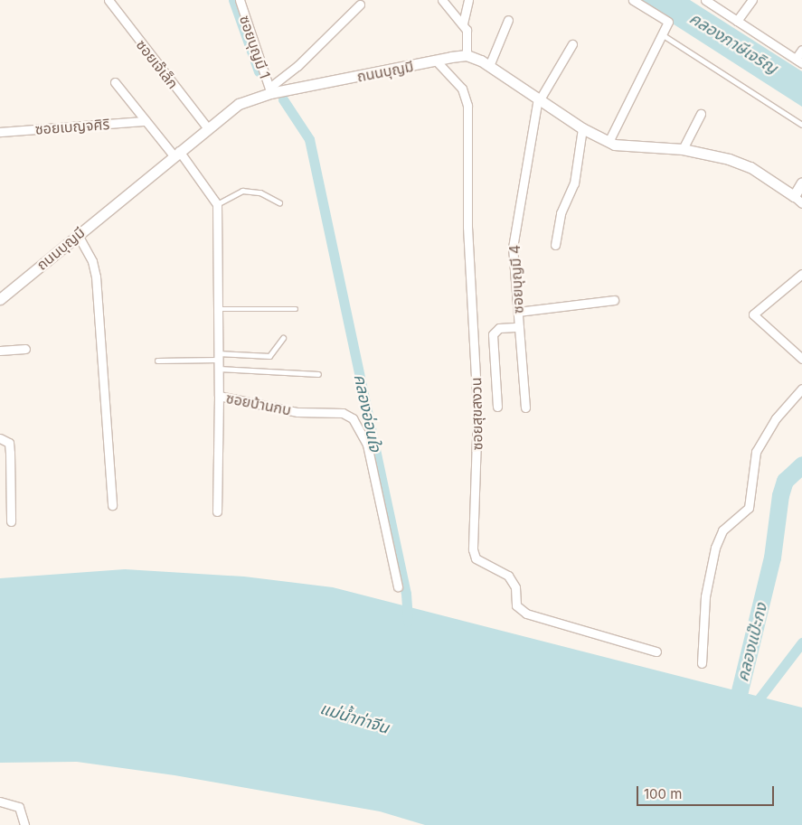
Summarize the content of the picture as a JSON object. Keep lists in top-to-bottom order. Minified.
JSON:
{"streets":{"street":["ซอยบุญมี 1","ซอยเจ๊เล็ก","ถนนบุญมี","ซอยเบญจศิริ","ซอยบุญมี 4","ซอยบ้านกบ","ซอยสุขสงวน"]},"crossings":[["ซอยบุญมี 1","ถนนบุญมี"],["ซอยเจ๊เล็ก","ถนนบุญมี"],["ถนนบุญมี","ซอยสุขสงวน"]],"water":["คลองภาษีเจริญ","คลองอ่อนใจ","คลองแป๊ะกง","แม่น้ำท่าจีน"],"scale_bar":"100 m"}
